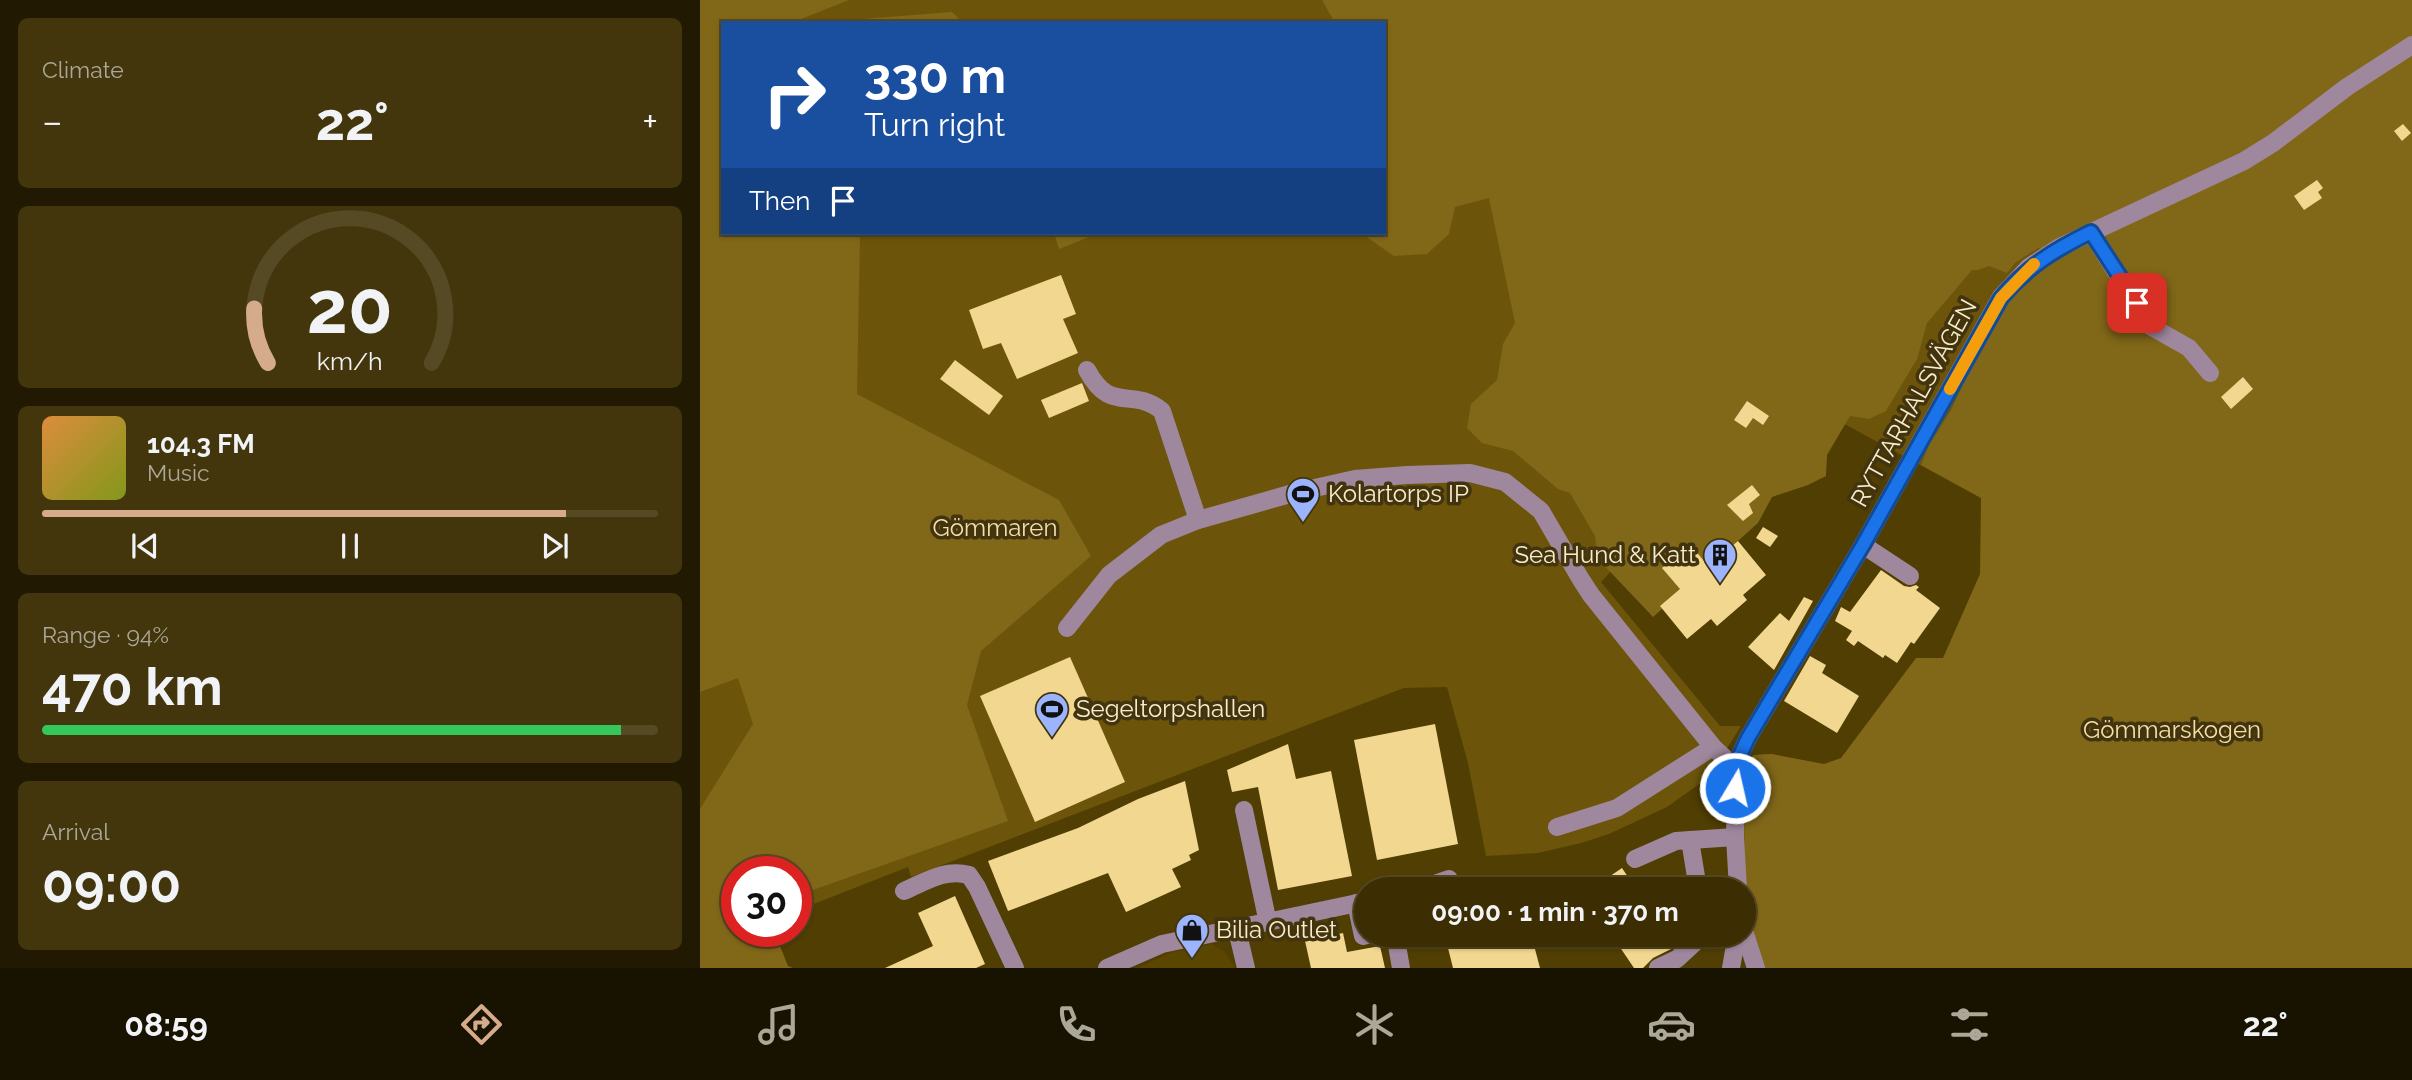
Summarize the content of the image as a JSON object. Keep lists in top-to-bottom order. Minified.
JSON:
{"streets":{"street":["RYTTARHALSVÄGEN"]},"parks":["Gömmaren","Gömmarskogen"],"places":{"sports":["Kolartorps IP","Segeltorpshallen"],"building":["Sea Hund & Katt"],"shop":["Bilia Outlet"]},"page":{"tile":["Climate",["Range · 94%","470 km"],["Arrival","09:00"]],"turn":["330 m","Turn right"],"heat":["−","22°","+"],"then":"Then","song":["104.3 FM","Music"],"limit":"30","trip":"09:00 · 1 min · 370 m","tabs":["08:59","22°"],"gauge":["20","km/h"]}}
